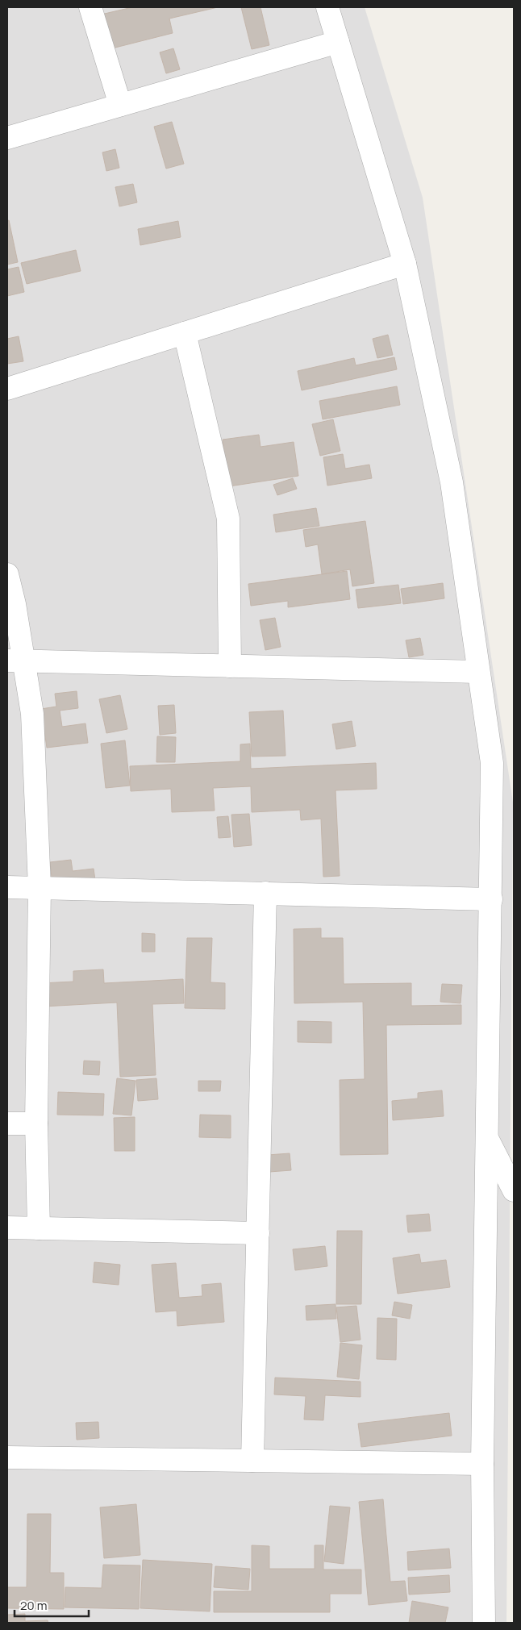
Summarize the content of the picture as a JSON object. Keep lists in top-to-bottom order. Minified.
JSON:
{"scale_bar":"20 m"}
